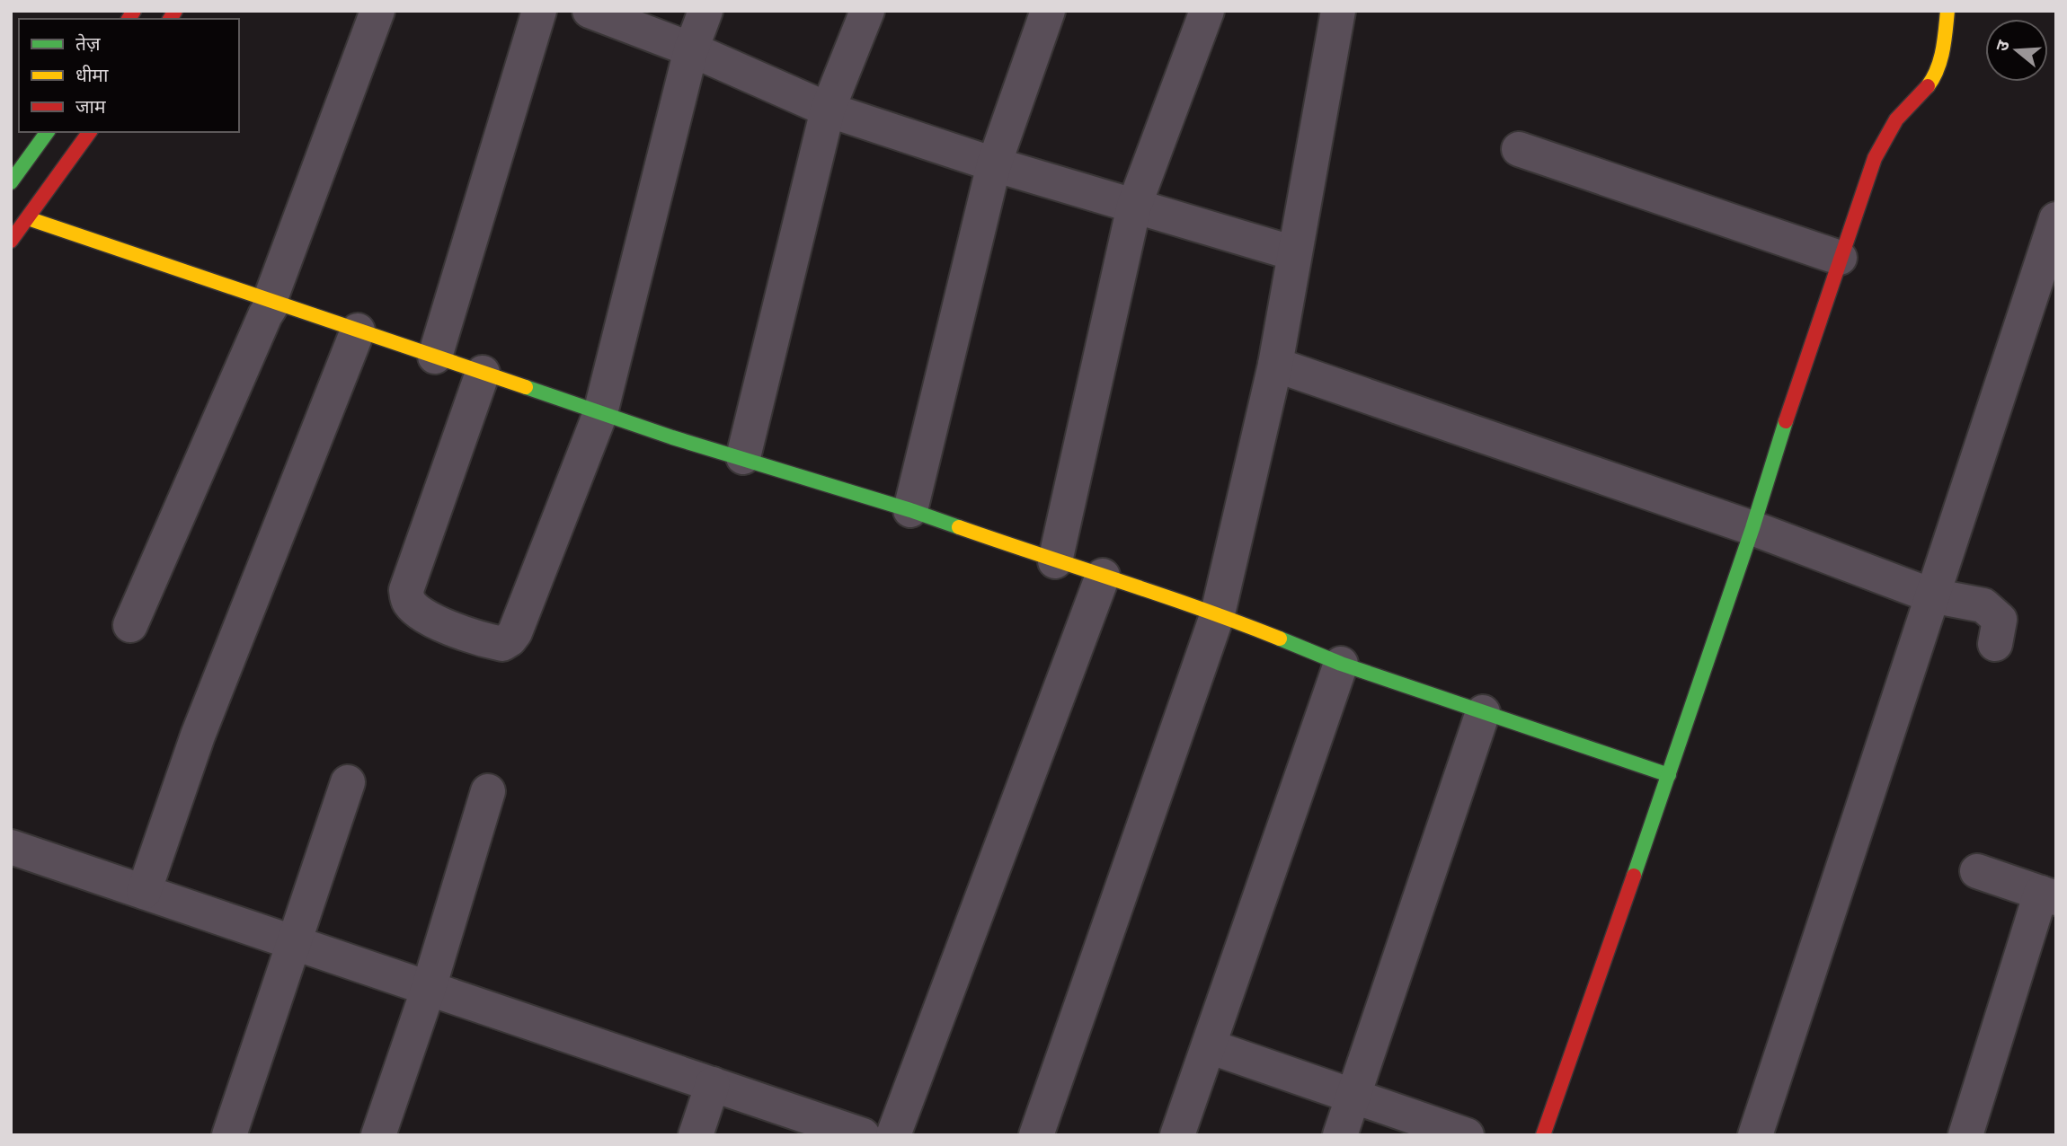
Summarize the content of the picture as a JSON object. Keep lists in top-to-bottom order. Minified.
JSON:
{"legend":["तेज़","धीमा","जाम"],"north":"left"}
